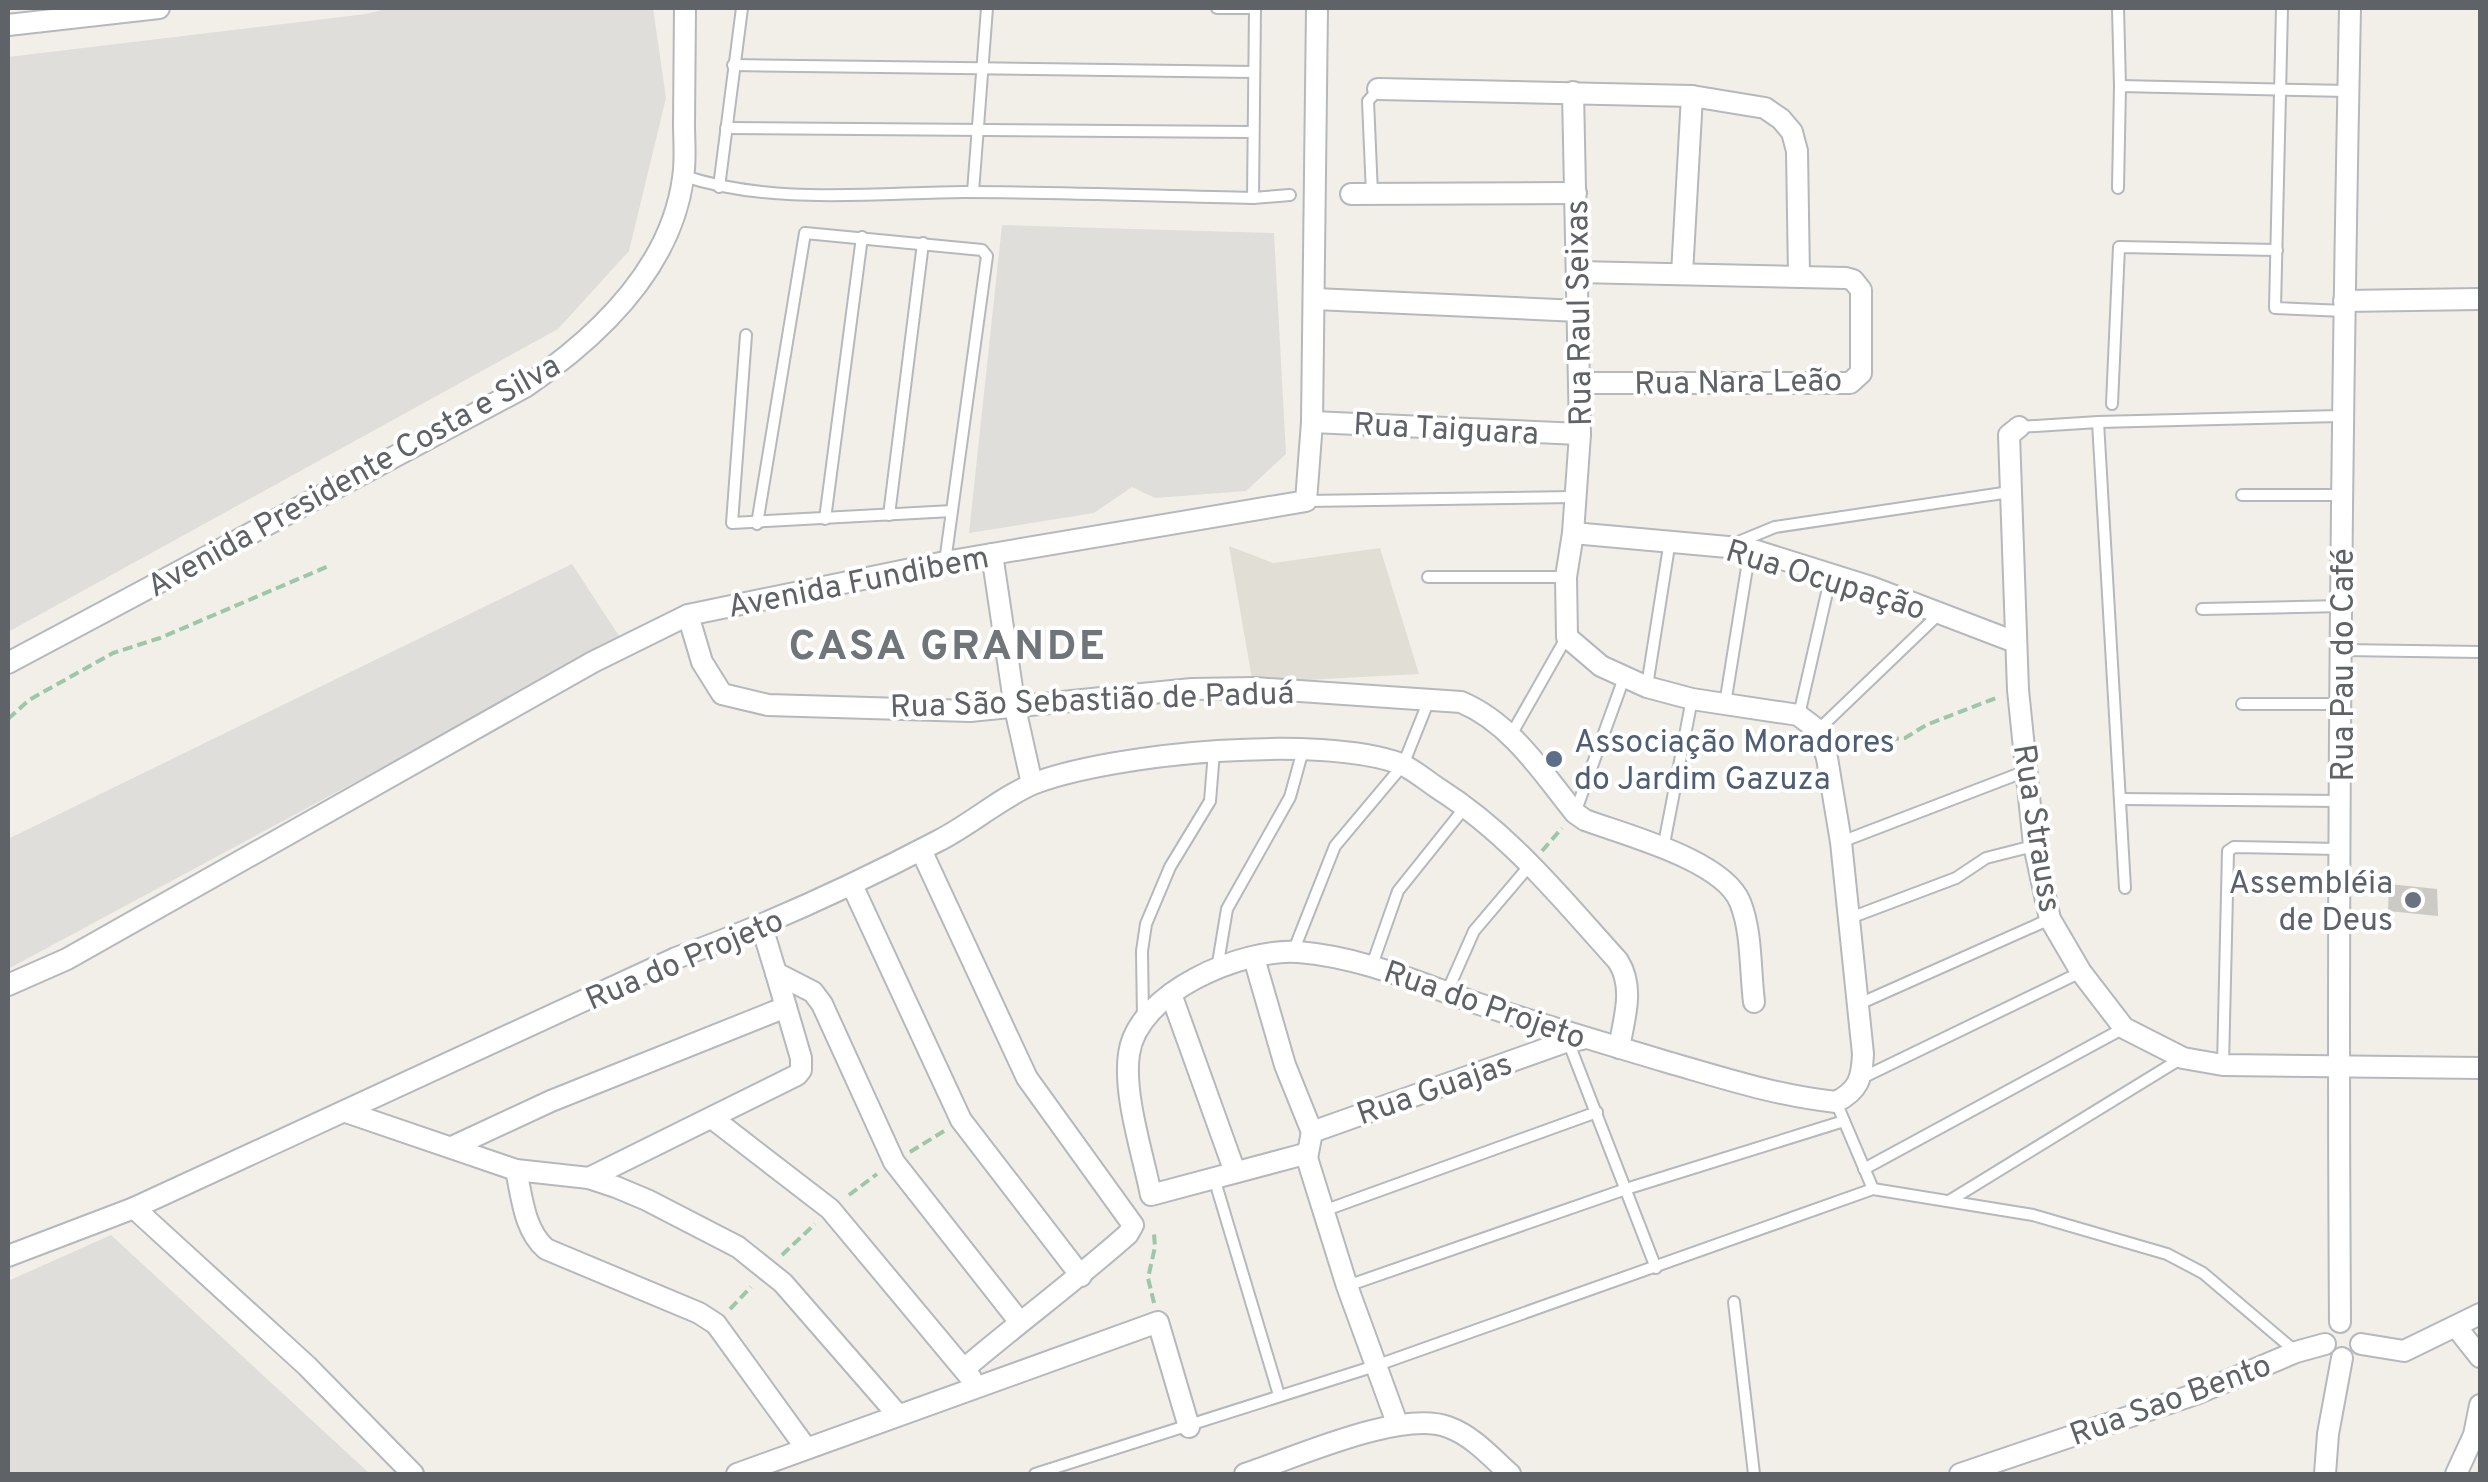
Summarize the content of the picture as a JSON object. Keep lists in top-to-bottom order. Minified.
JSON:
{"streets":{"street":["Rua Raul Seixas","Rua Nara Leão","Rua Taiguara","Avenida Presidente Costa e Silva","Rua Ocupação","Avenida Fundibem","Rua Pau do Café","Rua São Sebastião de Paduá","Rua Strauss","Rua do Projeto","Rua Guajas","Rua Sao Bento"]},"crossings":[["Rua Raul Seixas","Rua Nara Leão"],["Rua Raul Seixas","Rua Taiguara"],["Rua Raul Seixas","Rua Ocupação"],["Rua Ocupação","Rua Strauss"],["Avenida Fundibem","Rua São Sebastião de Paduá"],["Rua Pau do Café","Rua Strauss"],["Rua Pau do Café","Rua Sao Bento"],["Rua do Projeto","Rua Guajas"]],"districts":["CASA GRANDE"],"places":["Associação Moradores do Jardim Gazuza","Assembléia de Deus"]}
